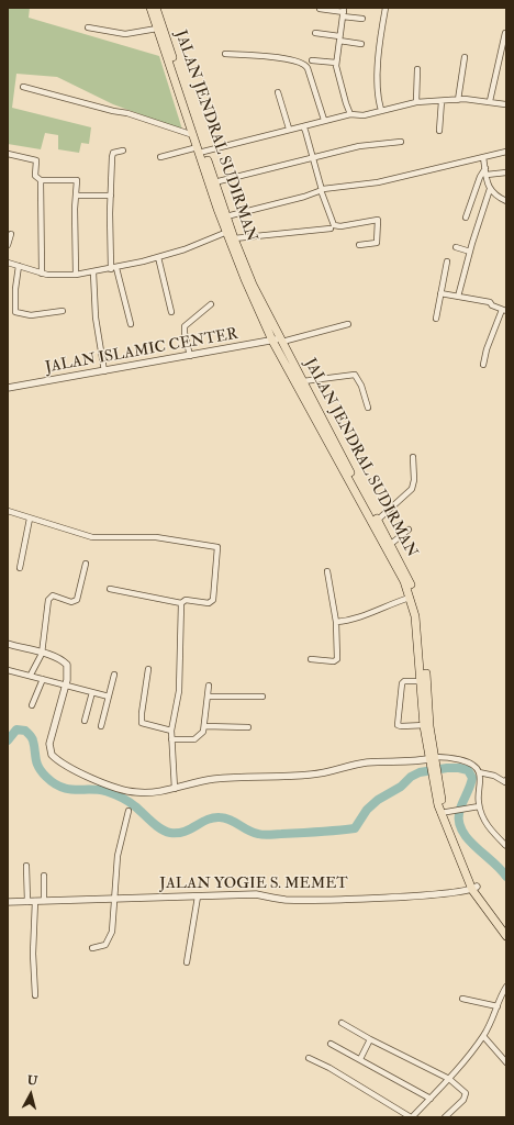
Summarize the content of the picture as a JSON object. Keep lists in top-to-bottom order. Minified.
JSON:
{"streets":{"highway":["JALAN JENDRAL SUDIRMAN"],"street":["JALAN ISLAMIC CENTER","JALAN YOGIE S. MEMET"]},"crossings":[["JALAN JENDRAL SUDIRMAN","JALAN ISLAMIC CENTER"],["JALAN JENDRAL SUDIRMAN","JALAN YOGIE S. MEMET"]],"north":"top"}
